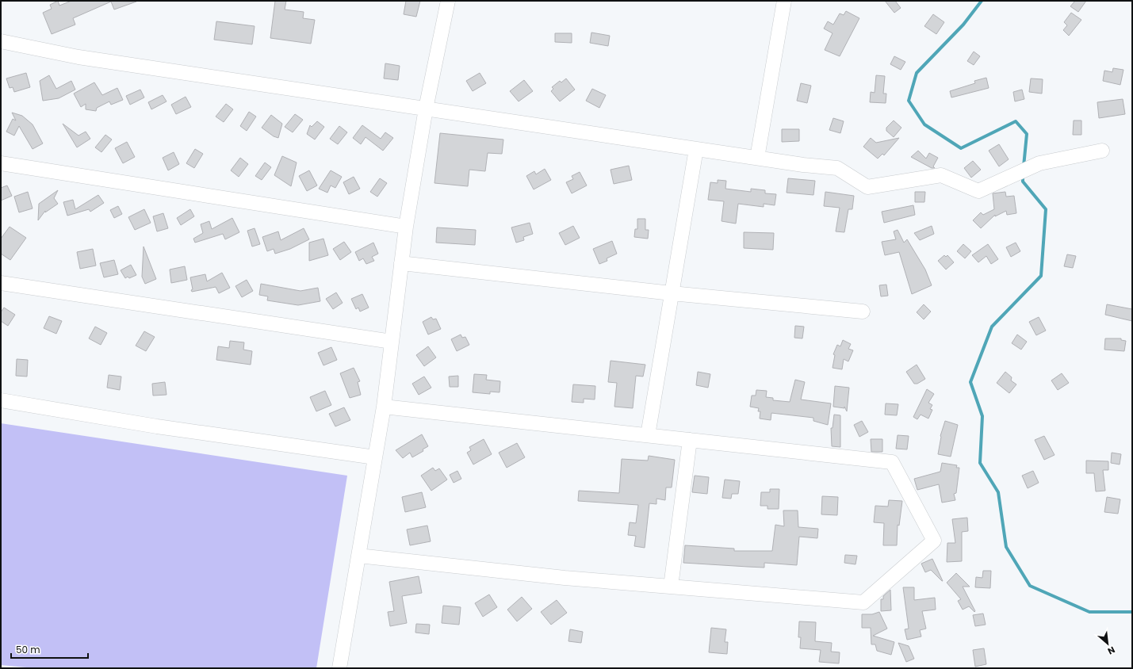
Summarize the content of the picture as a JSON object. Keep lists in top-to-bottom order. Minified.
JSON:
{"scale_bar":"50 m","north":"bottom right"}
